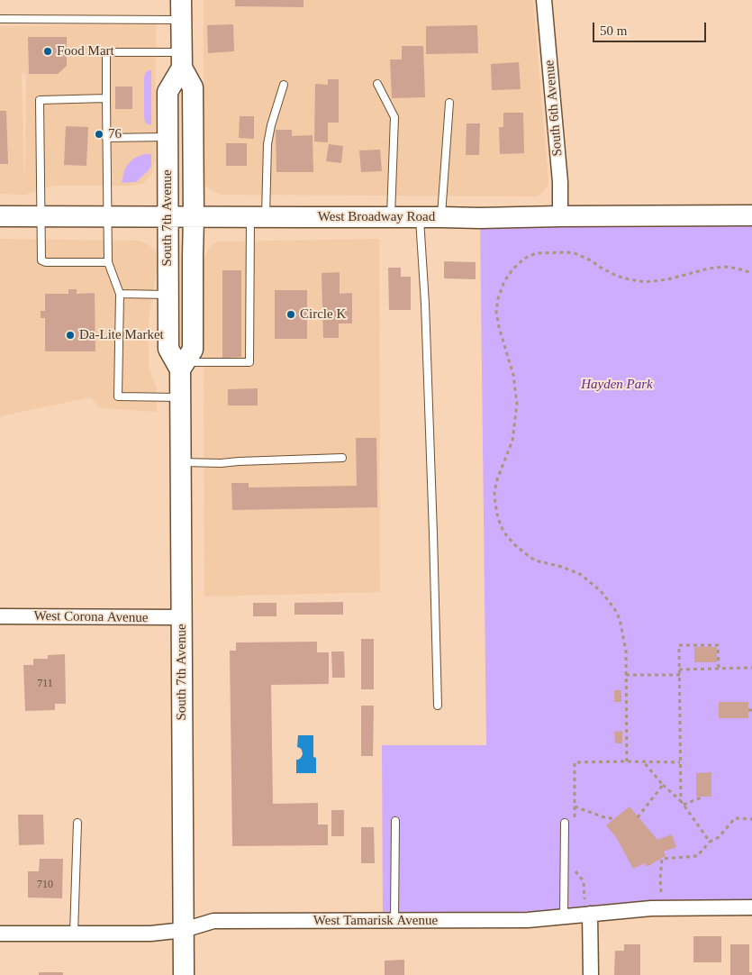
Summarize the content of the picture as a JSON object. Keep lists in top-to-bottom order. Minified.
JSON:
{"streets":{"main road":["West Broadway Road","South 7th Avenue"],"street":["South 6th Avenue","West Corona Avenue","West Tamarisk Avenue"]},"crossings":[["South 6th Avenue","West Broadway Road"],["West Broadway Road","South 7th Avenue"],["South 7th Avenue","West Corona Avenue"],["South 7th Avenue","West Tamarisk Avenue"]],"parks":["Hayden Park"],"places":["Food Mart","76","Circle K","Da-Lite Market"],"house_numbers":["711","710"],"scale_bar":"50 m"}
